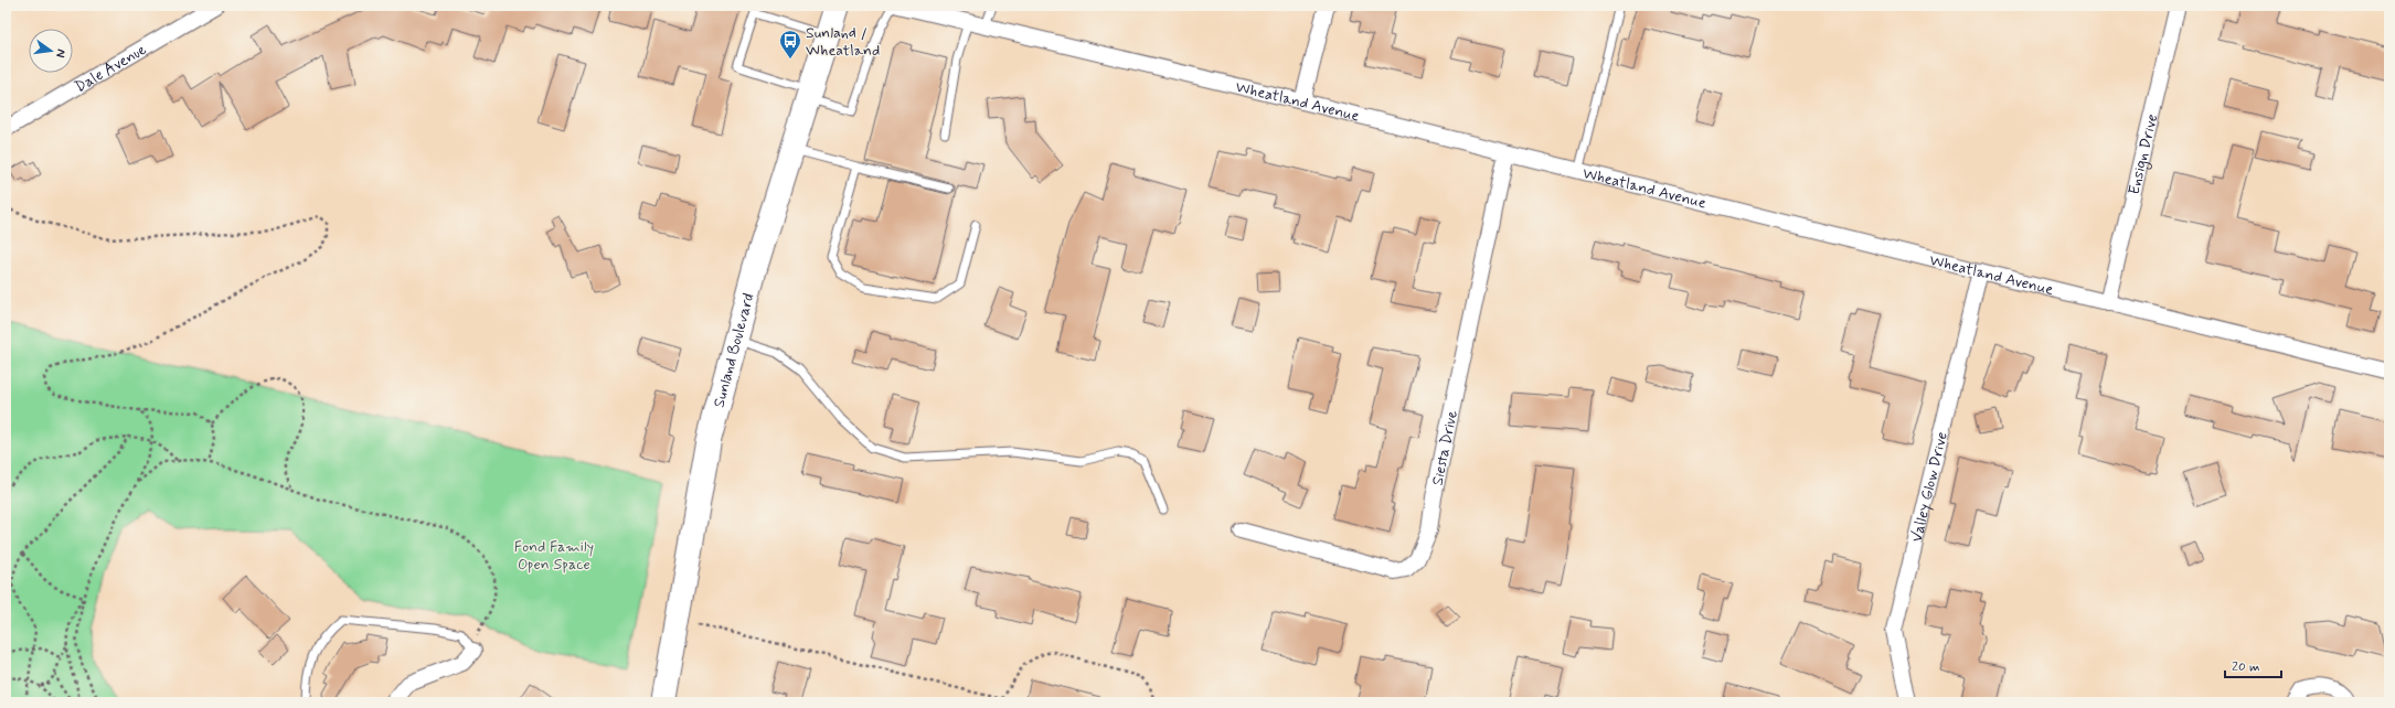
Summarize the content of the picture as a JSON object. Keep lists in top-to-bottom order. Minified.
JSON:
{"streets":{"main road":["Sunland Boulevard"],"street":["Dale Avenue","Wheatland Avenue","Ensign Drive","Siesta Drive","Valley Glow Drive"]},"crossings":[["Wheatland Avenue","Ensign Drive"],["Wheatland Avenue","Siesta Drive"],["Wheatland Avenue","Valley Glow Drive"]],"parks":["Fond Family Open Space"],"places":{"bus stop":["Sunland / Wheatland"]},"scale_bar":"20 m","north":"right"}
